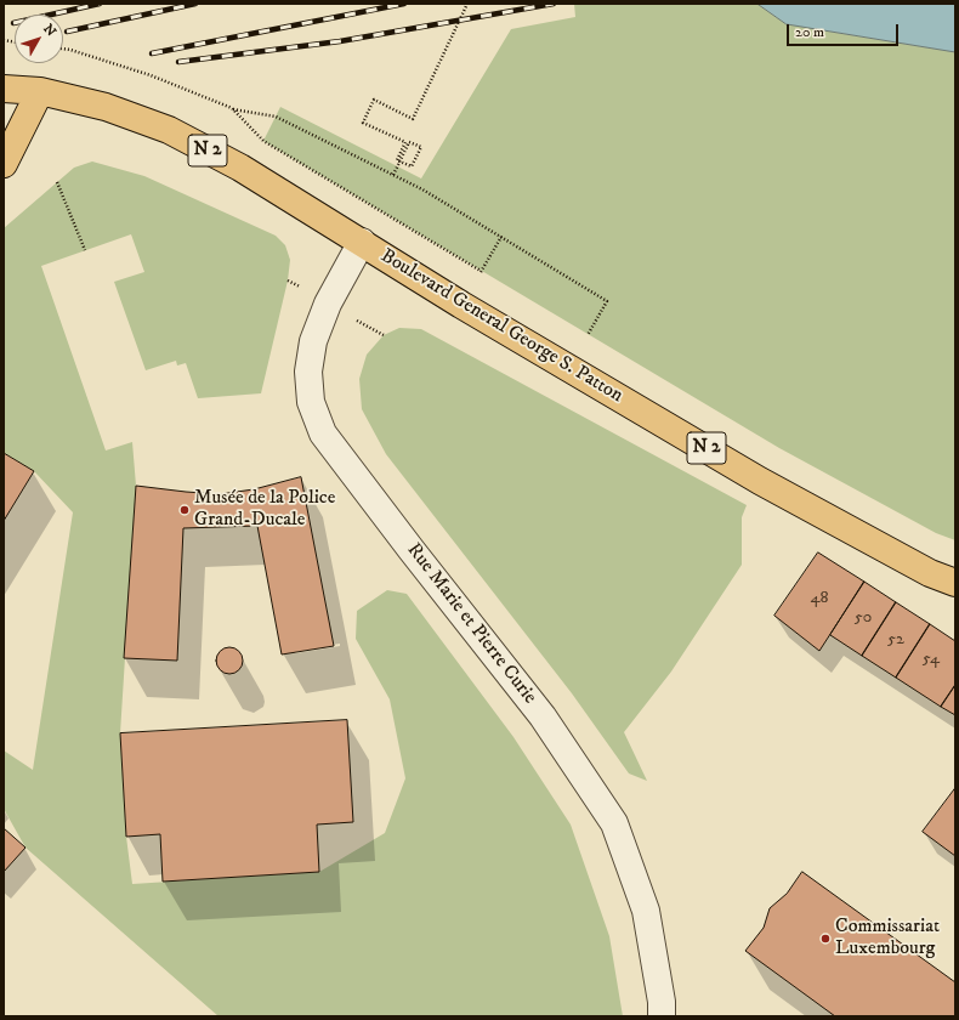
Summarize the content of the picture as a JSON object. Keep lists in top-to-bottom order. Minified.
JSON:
{"streets":{"main road":["N 2","Boulevard General George S. Patton"],"street":["Rue Marie et Pierre Curie"]},"crossings":[["N 2","Boulevard General George S. Patton"],["Boulevard General George S. Patton","Rue Marie et Pierre Curie"]],"places":["Musée de la Police Grand-Ducale","Commissariat Luxembourg"],"house_numbers":["48","50","52","54"],"scale_bar":"20 m","north":"top right"}
